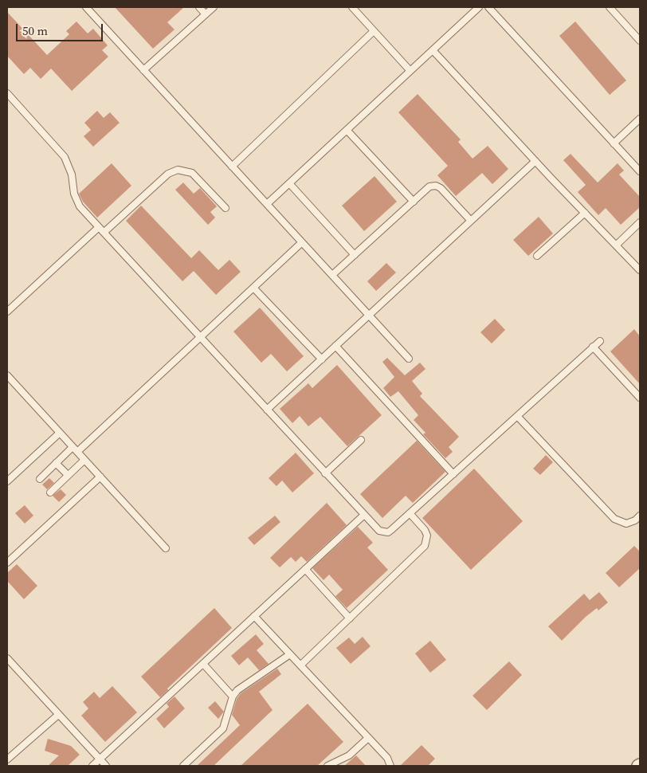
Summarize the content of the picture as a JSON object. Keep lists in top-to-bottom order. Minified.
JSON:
{"scale_bar":"50 m"}
